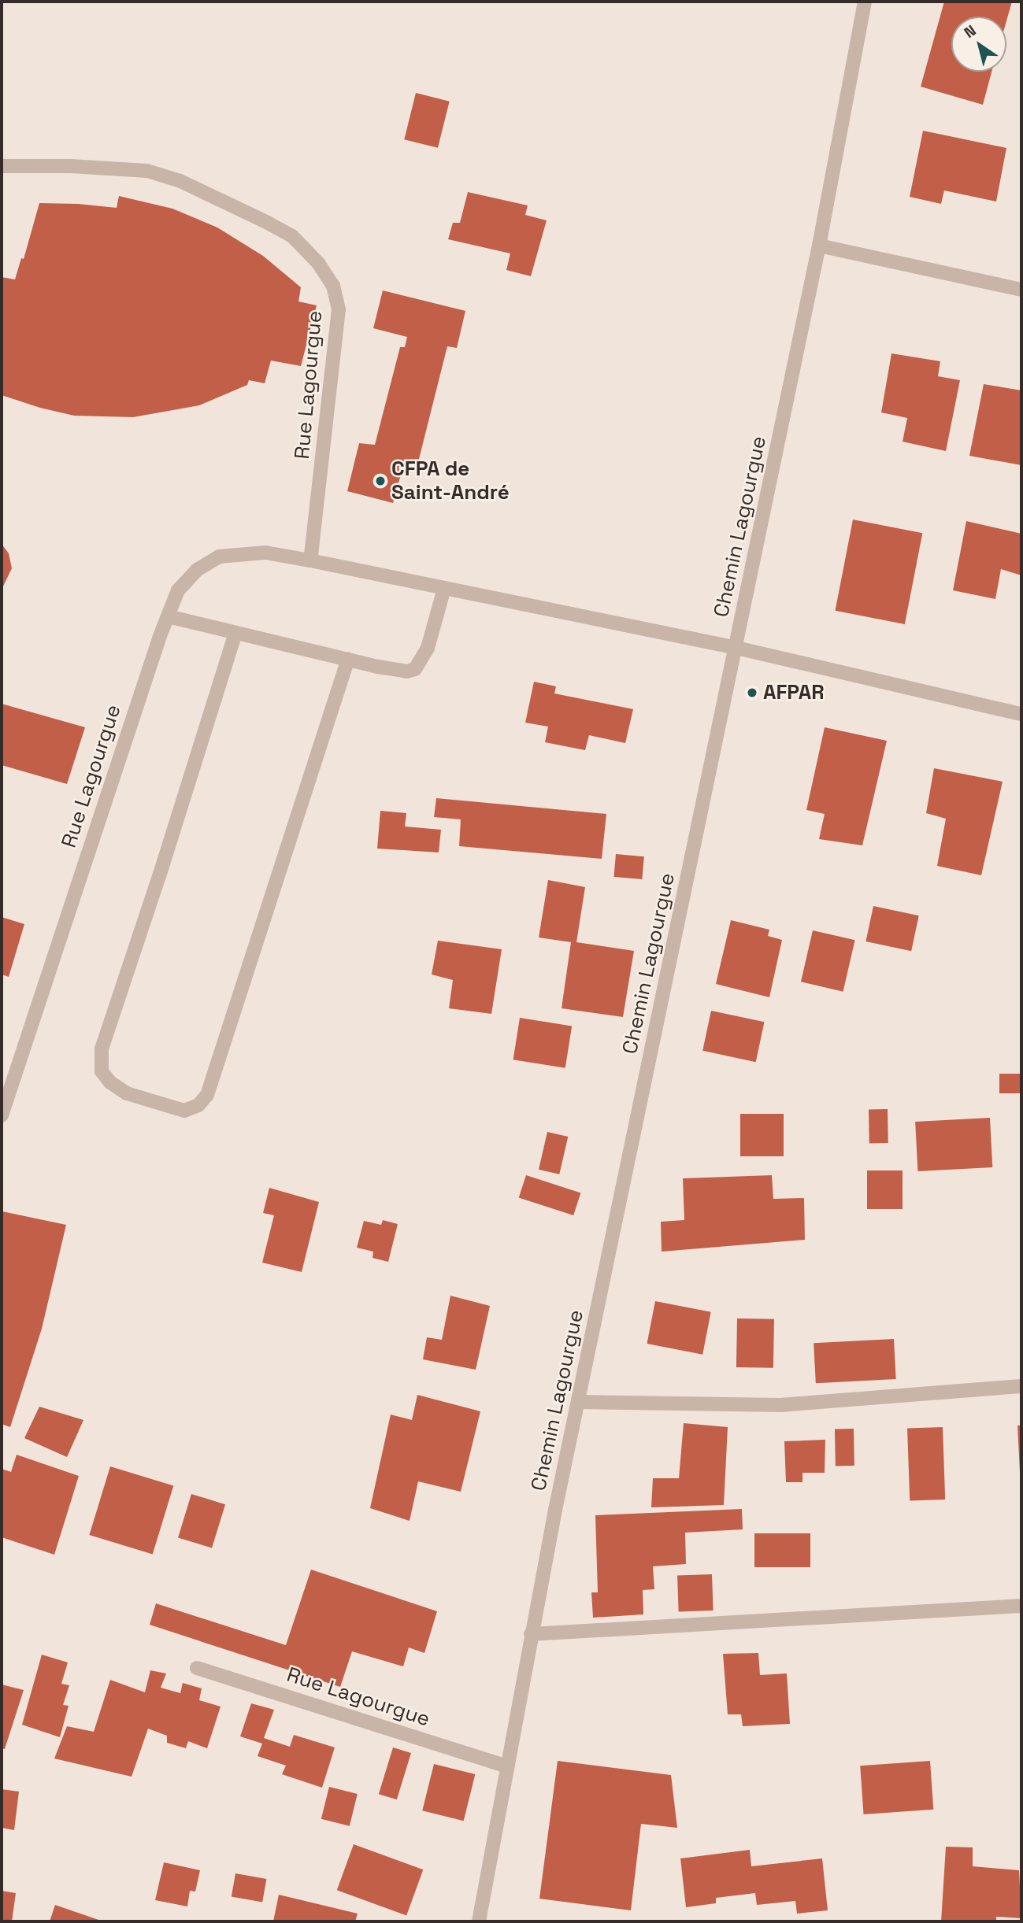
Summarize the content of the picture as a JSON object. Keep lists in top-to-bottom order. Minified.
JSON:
{"streets":{"street":["Rue Lagourgue","Chemin Lagourgue"]},"crossings":[["Rue Lagourgue","Chemin Lagourgue"]],"places":["CFPA de Saint-André","AFPAR"],"north":"top left"}
